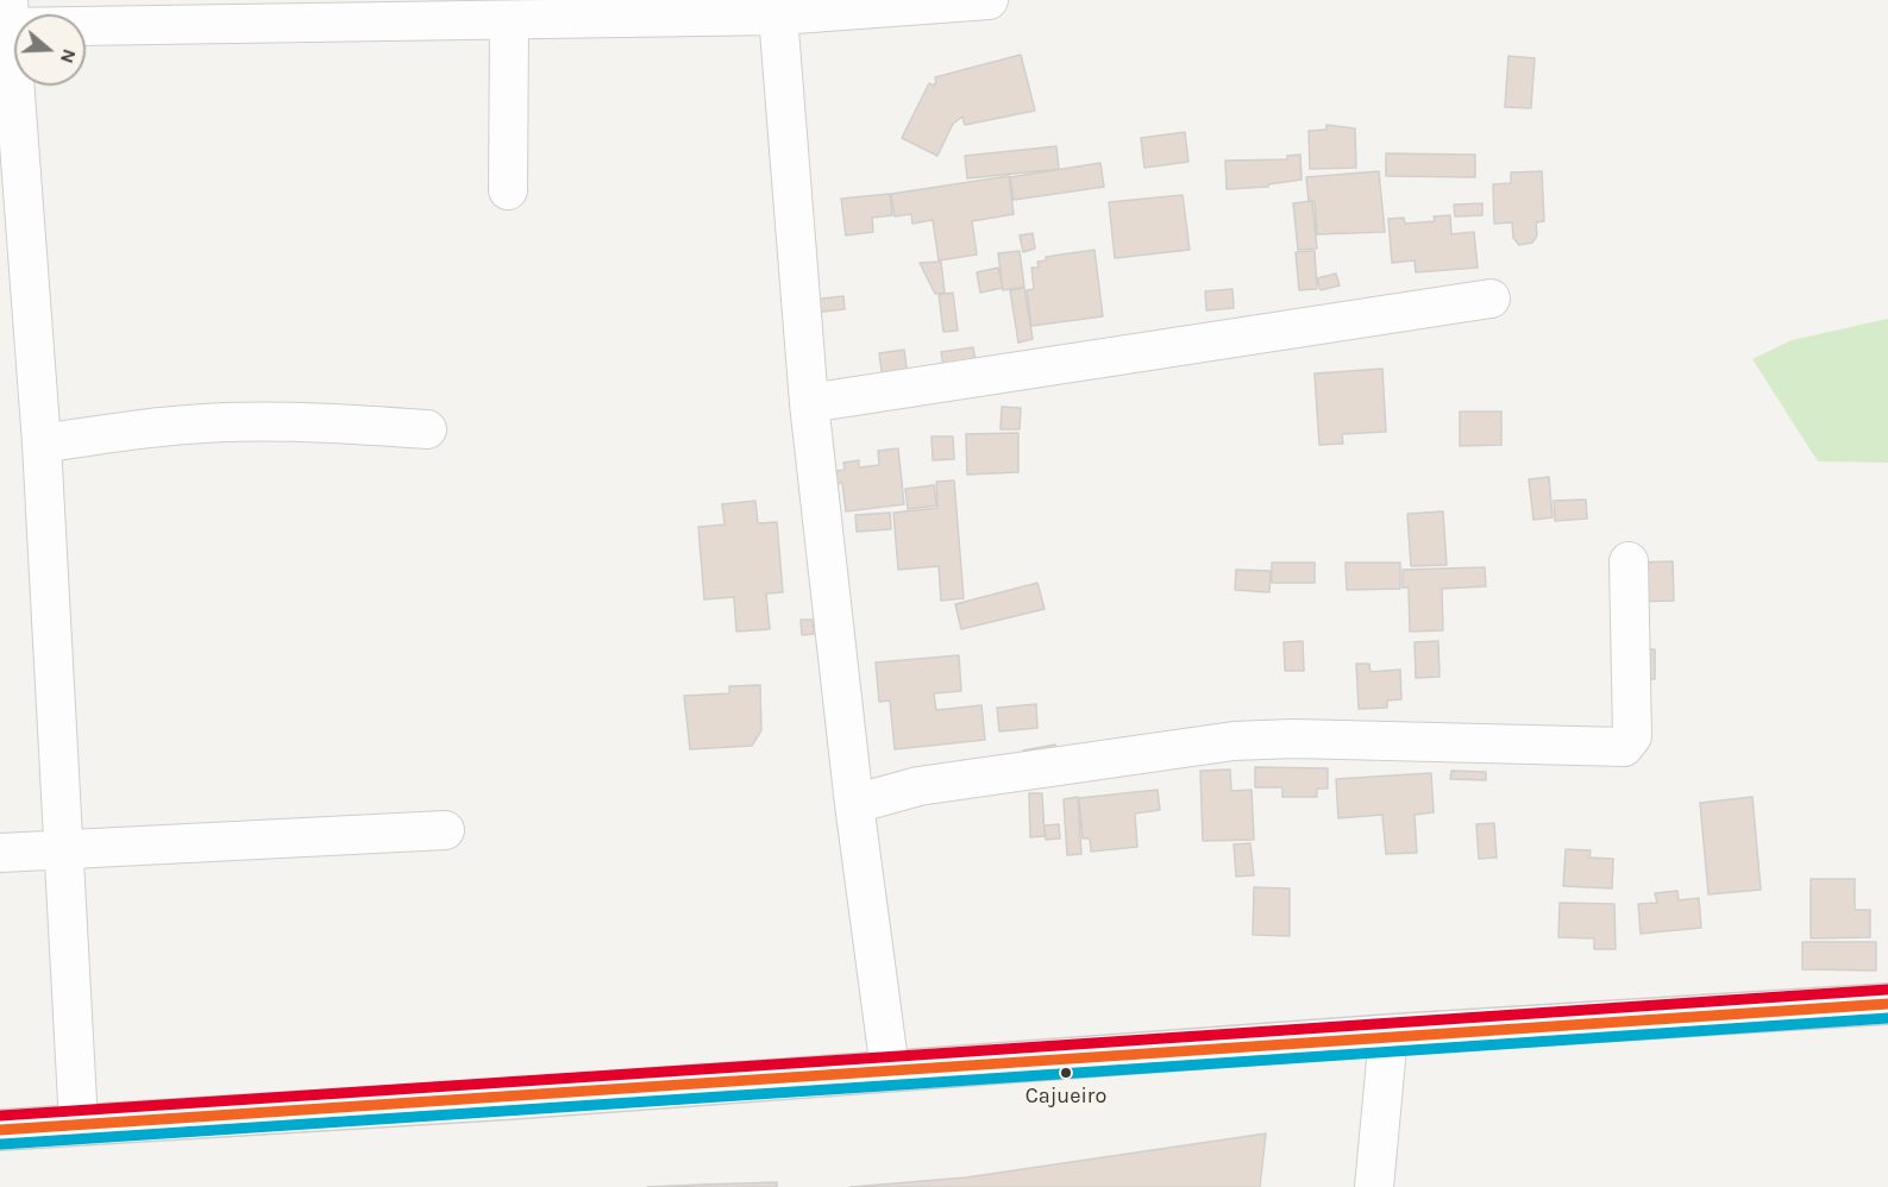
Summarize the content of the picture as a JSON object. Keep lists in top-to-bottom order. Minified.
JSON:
{"places":["Cajueiro"],"north":"right"}
